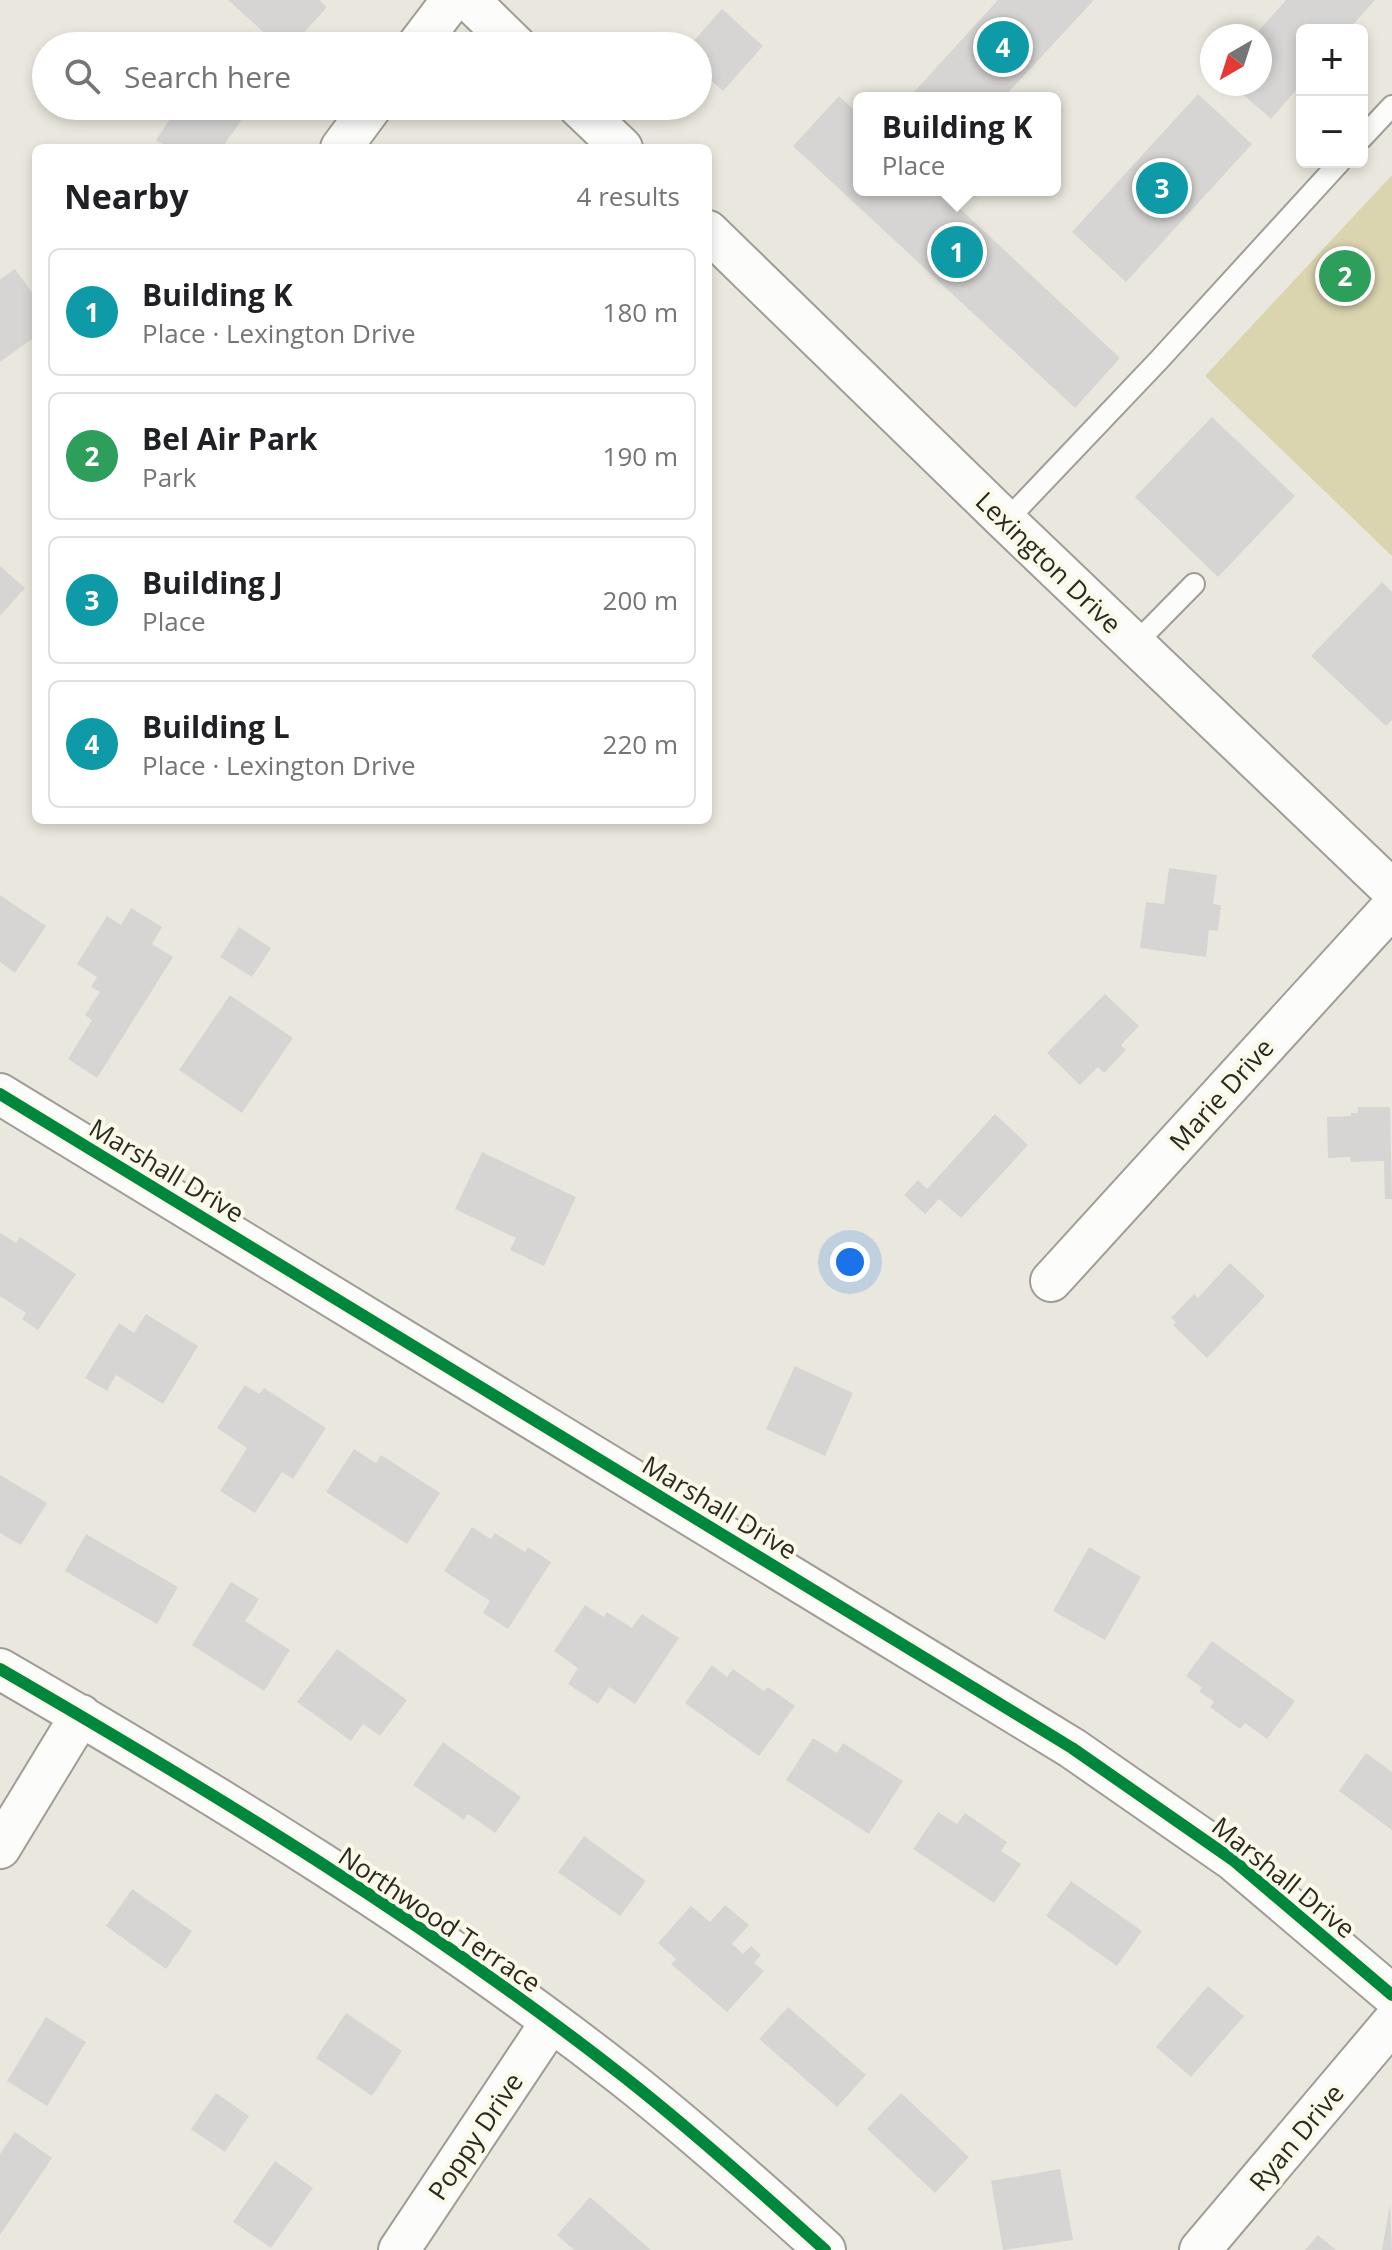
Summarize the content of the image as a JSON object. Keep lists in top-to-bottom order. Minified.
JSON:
{"streets":{"street":["Lexington Drive","Marie Drive","Marshall Drive","Northwood Terrace","Poppy Drive","Ryan Drive"]},"crossings":[["Northwood Terrace","Poppy Drive"]],"north":"bottom left","page":{"pins":["4","3","1","2"],"map_buttons":["+","−"],"search":"Search here","popup":["Building K","Place"],"heading":["Nearby","4 results"],"list":[{"mark":"1","name":"Building K","note":"Place · Lexington Drive","value":"180 m"},{"mark":"2","name":"Bel Air Park","note":"Park","value":"190 m"},{"mark":"3","name":"Building J","note":"Place","value":"200 m"},{"mark":"4","name":"Building L","note":"Place · Lexington Drive","value":"220 m"}]}}
